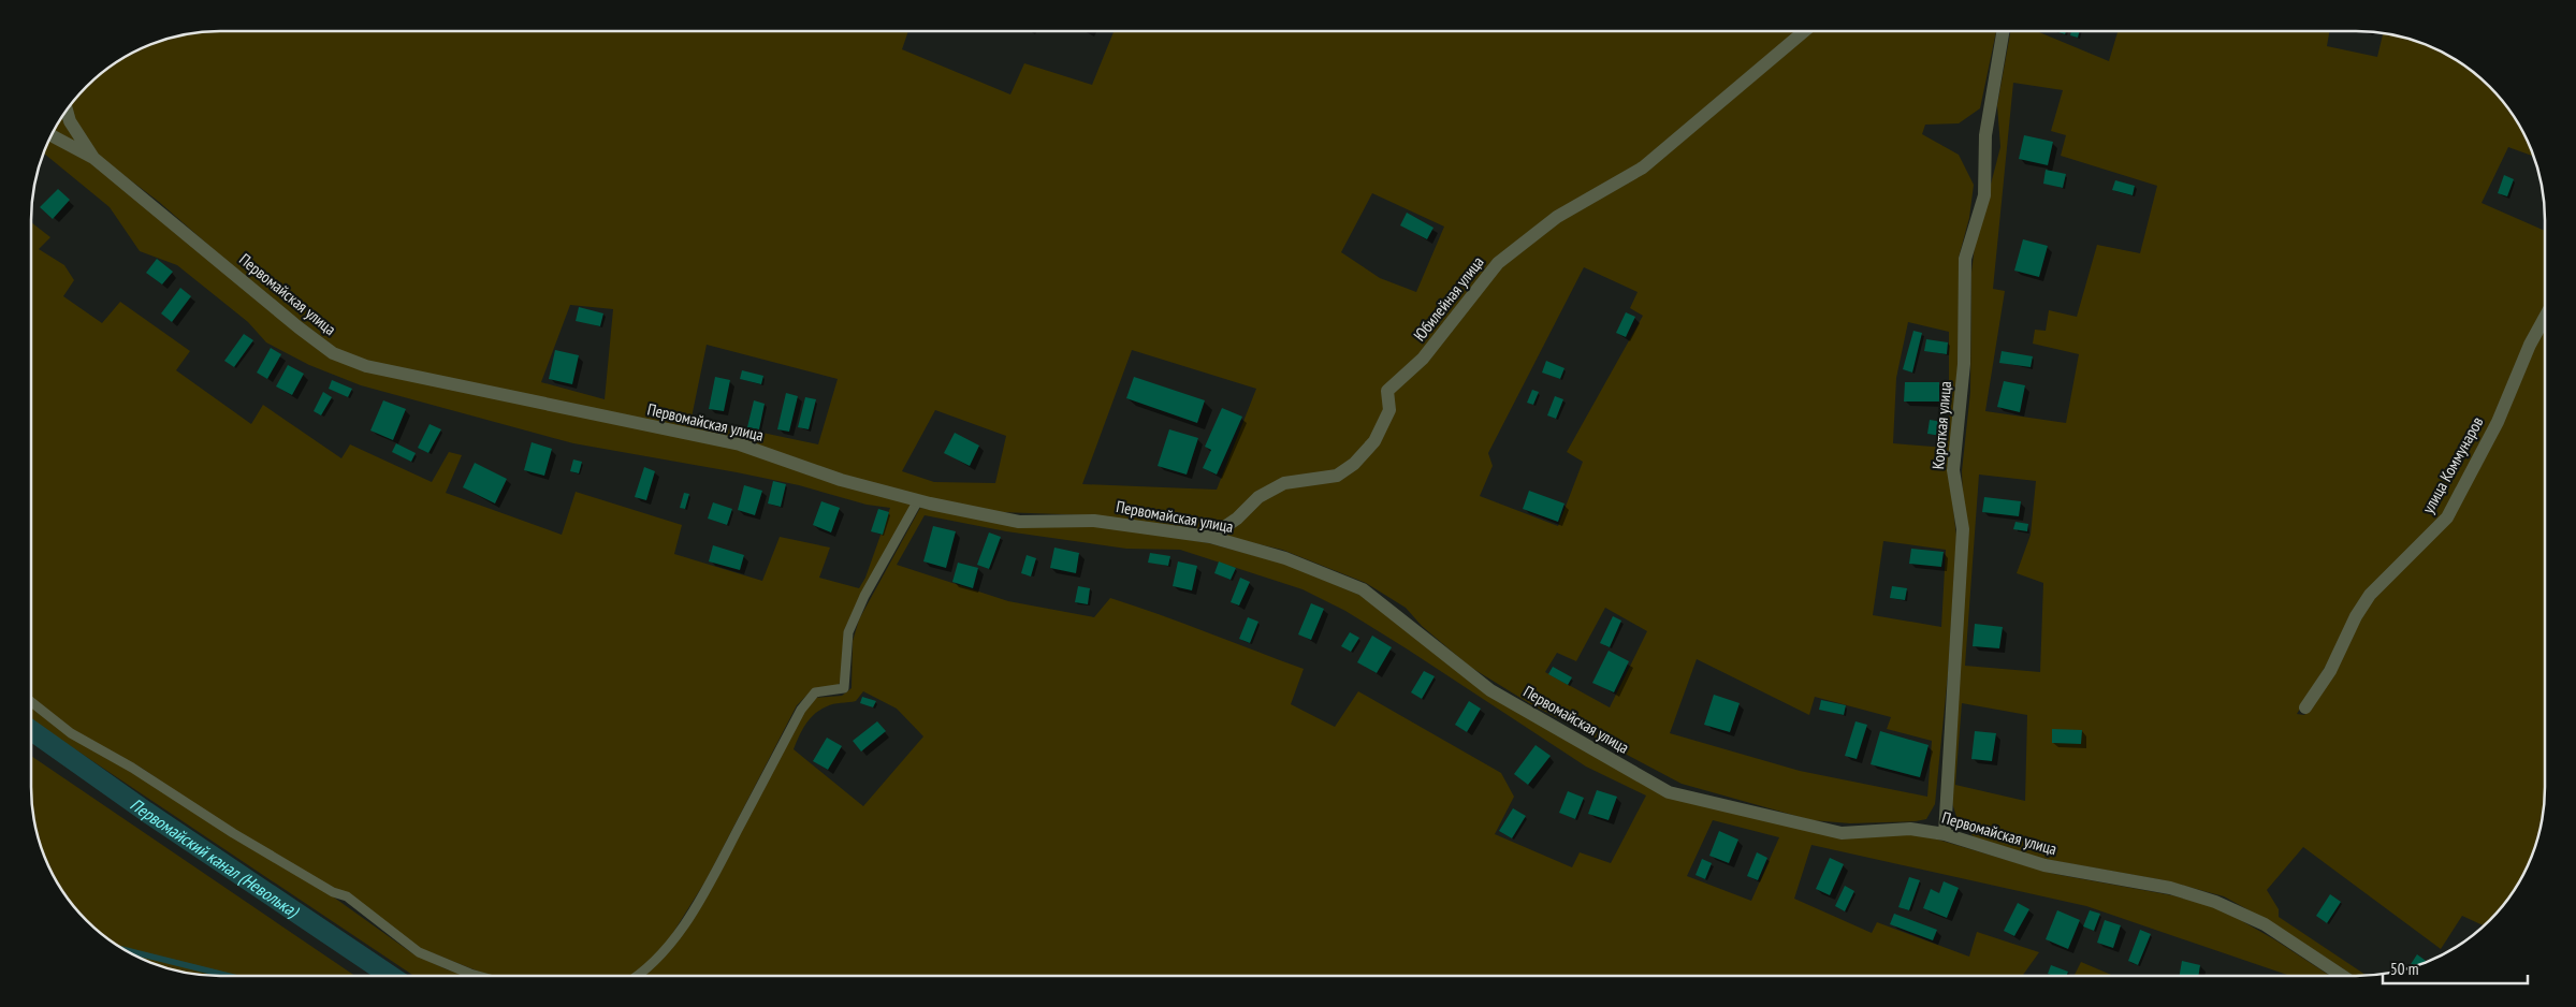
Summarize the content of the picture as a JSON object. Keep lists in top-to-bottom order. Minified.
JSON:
{"streets":{"street":["Первомайская улица","Юбилейная улица","Короткая улица","улица Коммунаров"]},"crossings":[["Первомайская улица","Юбилейная улица"],["Первомайская улица","Короткая улица"]],"water":["Первомайский канал (Неволька)"],"scale_bar":"50 m"}
